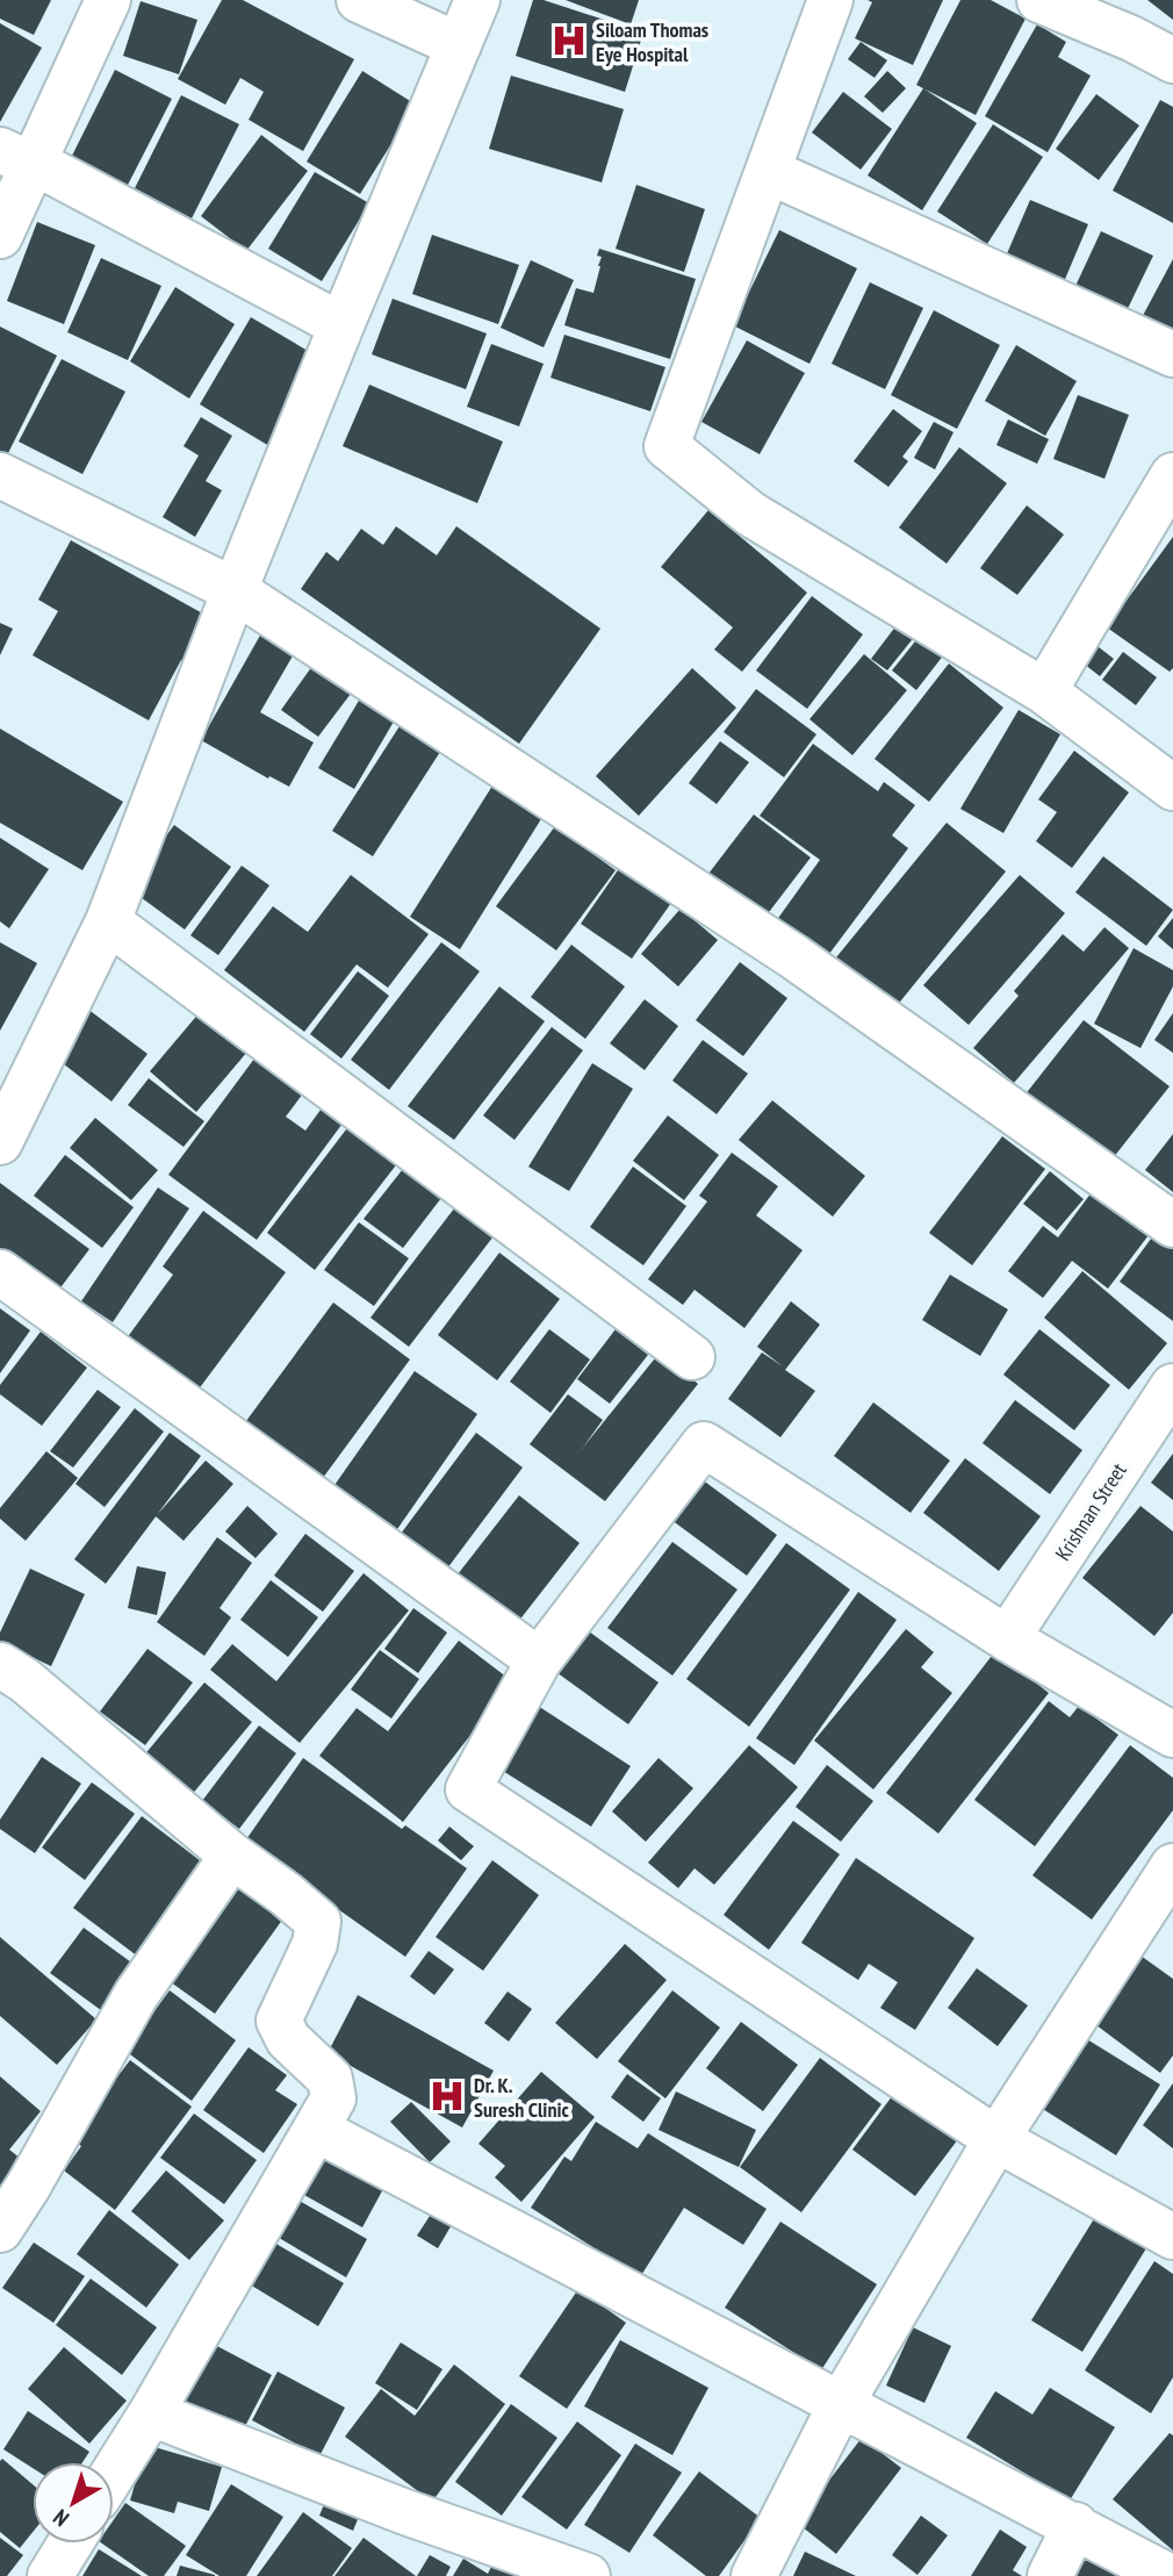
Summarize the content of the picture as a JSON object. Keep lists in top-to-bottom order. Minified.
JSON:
{"streets":{"street":["Krishnan Street"]},"places":{"hospital":["Siloam Thomas Eye Hospital","Dr. K. Suresh Clinic"]},"north":"bottom left"}
